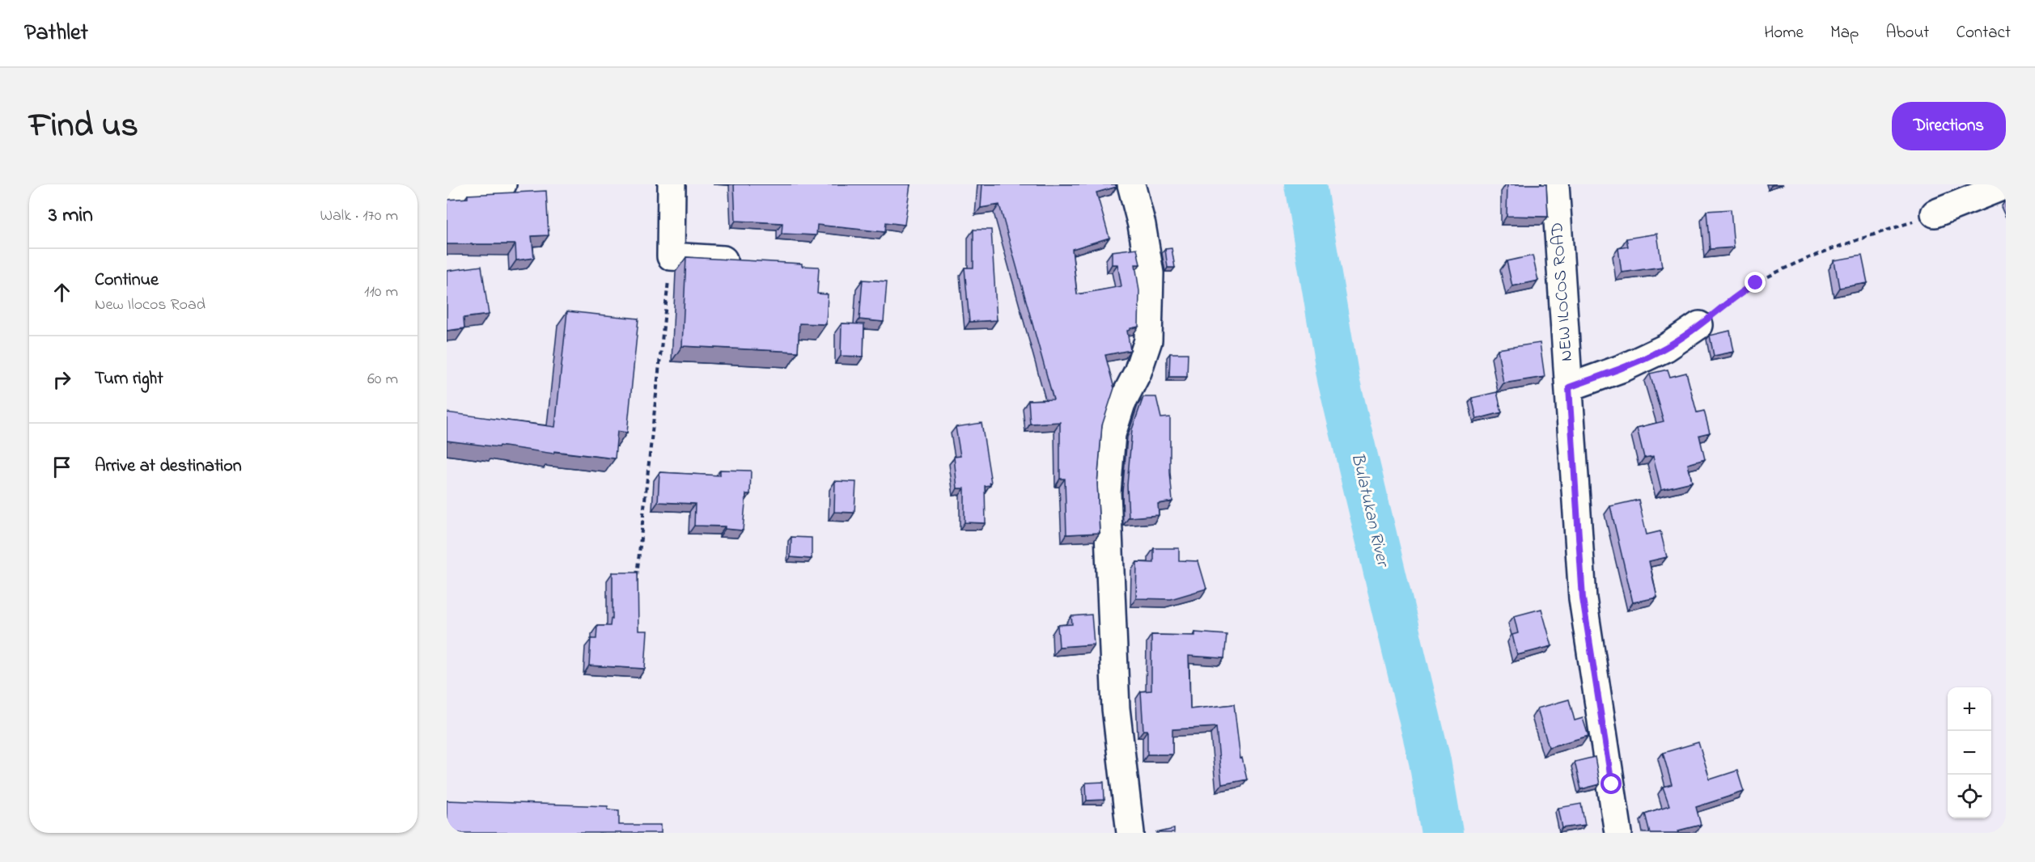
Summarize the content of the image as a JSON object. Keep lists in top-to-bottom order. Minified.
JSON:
{"streets":{"street":["NEW ILOCOS ROAD"]},"water":["Bulatukan River"],"page":{"header":"Pathlet","nav":["Home","Map","About","Contact"],"title":"Find us","buttons":"Directions","heading":["3 min","Walk · 170 m"],"list":[["Continue","New Ilocos Road","110 m"],["Turn right","60 m"],"Arrive at destination"],"map_buttons":["+","−"]}}
